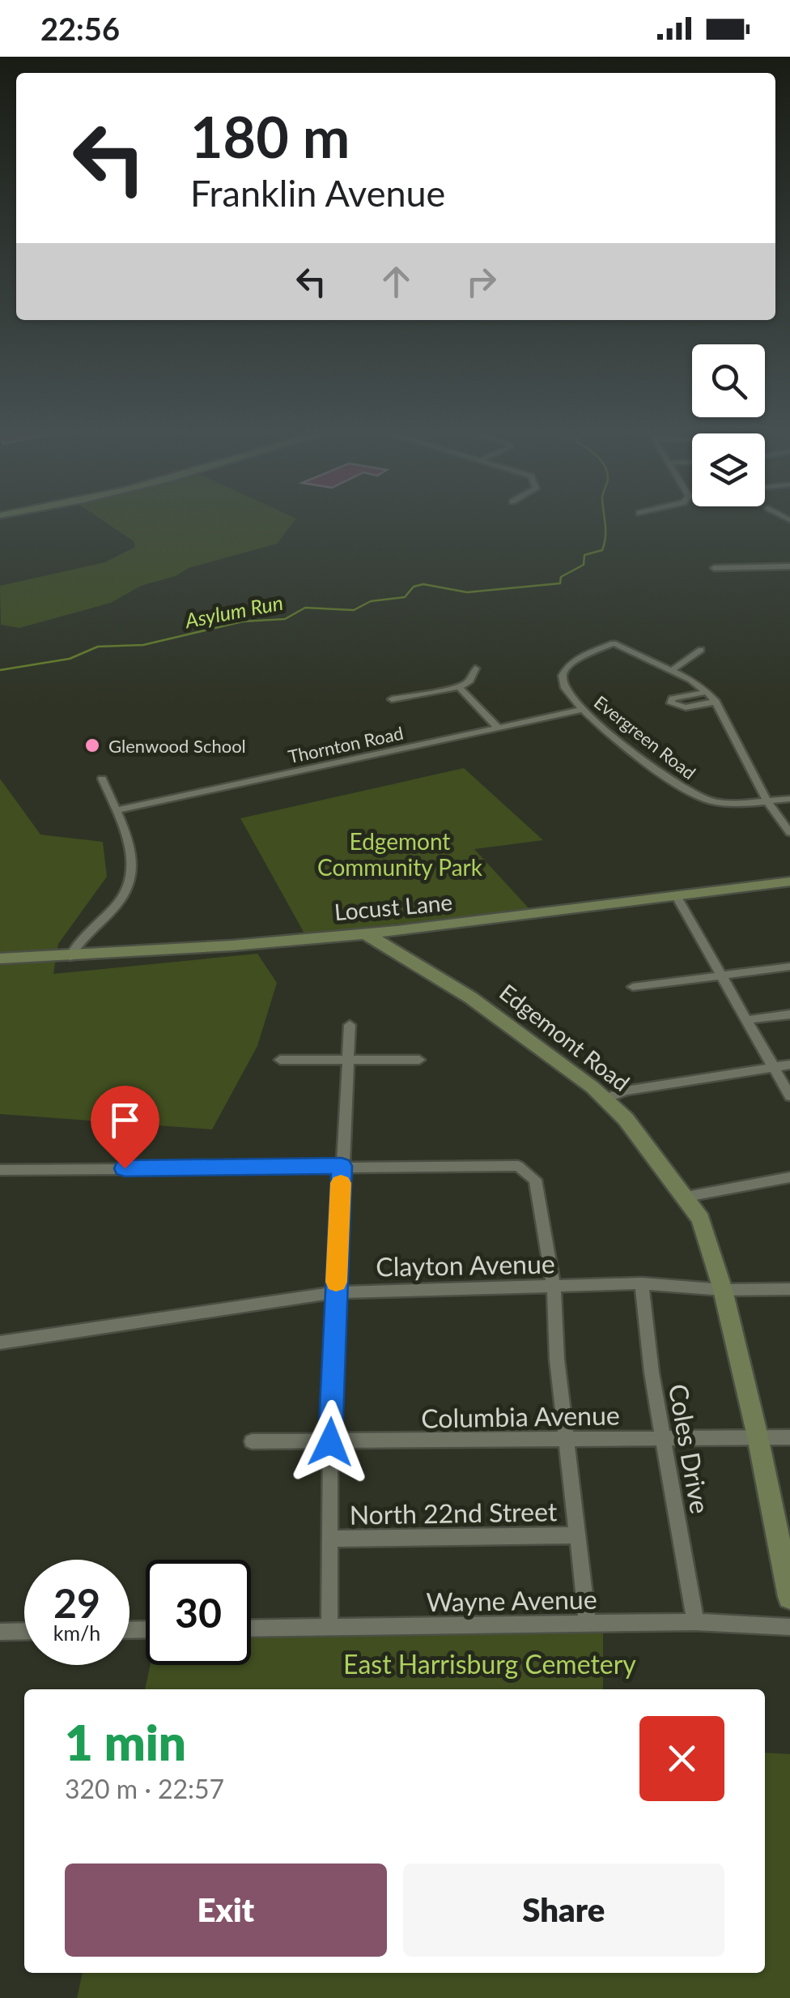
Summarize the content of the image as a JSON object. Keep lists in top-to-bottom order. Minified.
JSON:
{"streets":{"street":["Evergreen Road","Thornton Road","Locust Lane","Edgemont Road","Clayton Avenue","Columbia Avenue","Coles Drive","North 22nd Street","Wayne Avenue"]},"crossings":[["Evergreen Road","Thornton Road"],["Locust Lane","Edgemont Road"],["Edgemont Road","Clayton Avenue"],["Edgemont Road","Columbia Avenue"],["Clayton Avenue","Coles Drive"],["Clayton Avenue","North 22nd Street"],["Columbia Avenue","Coles Drive"],["Columbia Avenue","North 22nd Street"],["Coles Drive","Wayne Avenue"],["North 22nd Street","Wayne Avenue"]],"water":["Asylum Run"],"parks":["Edgemont Community Park","East Harrisburg Cemetery"],"places":["Glenwood School"],"page":{"status":"22:56","turn":["180 m","Franklin Avenue"],"speed":"29 km/h","limit":"30","heading":["1 min","320 m · 22:57"],"buttons":["Exit","Share"]}}
